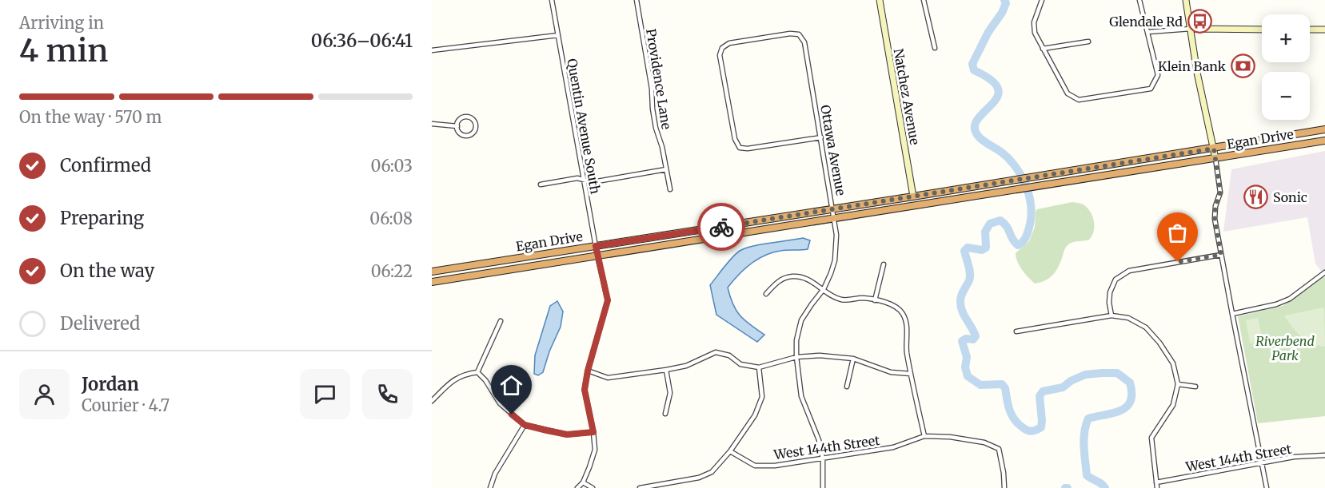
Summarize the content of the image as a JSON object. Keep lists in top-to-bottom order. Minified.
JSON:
{"streets":{"highway":["Egan Drive"],"street":["Providence Lane","Natchez Avenue","Quentin Avenue South","Ottawa Avenue","West 144th Street"]},"crossings":[["Natchez Avenue","Egan Drive"],["Quentin Avenue South","Egan Drive"],["Egan Drive","Ottawa Avenue"],["Ottawa Avenue","West 144th Street"]],"parks":["Riverbend Park"],"places":{"bus stop":["Glendale Rd"],"bank":["Klein Bank"],"restaurant":["Sonic"]},"page":{"heading":["4 min","Arriving in","06:36–06:41"],"panel":["Jordan","Courier · 4.7"],"map_buttons":["+","−"],"bar":"On the way · 570 m","list":[["Confirmed","06:03"],["Preparing","06:08"],["On the way","06:22"],"Delivered"]}}
